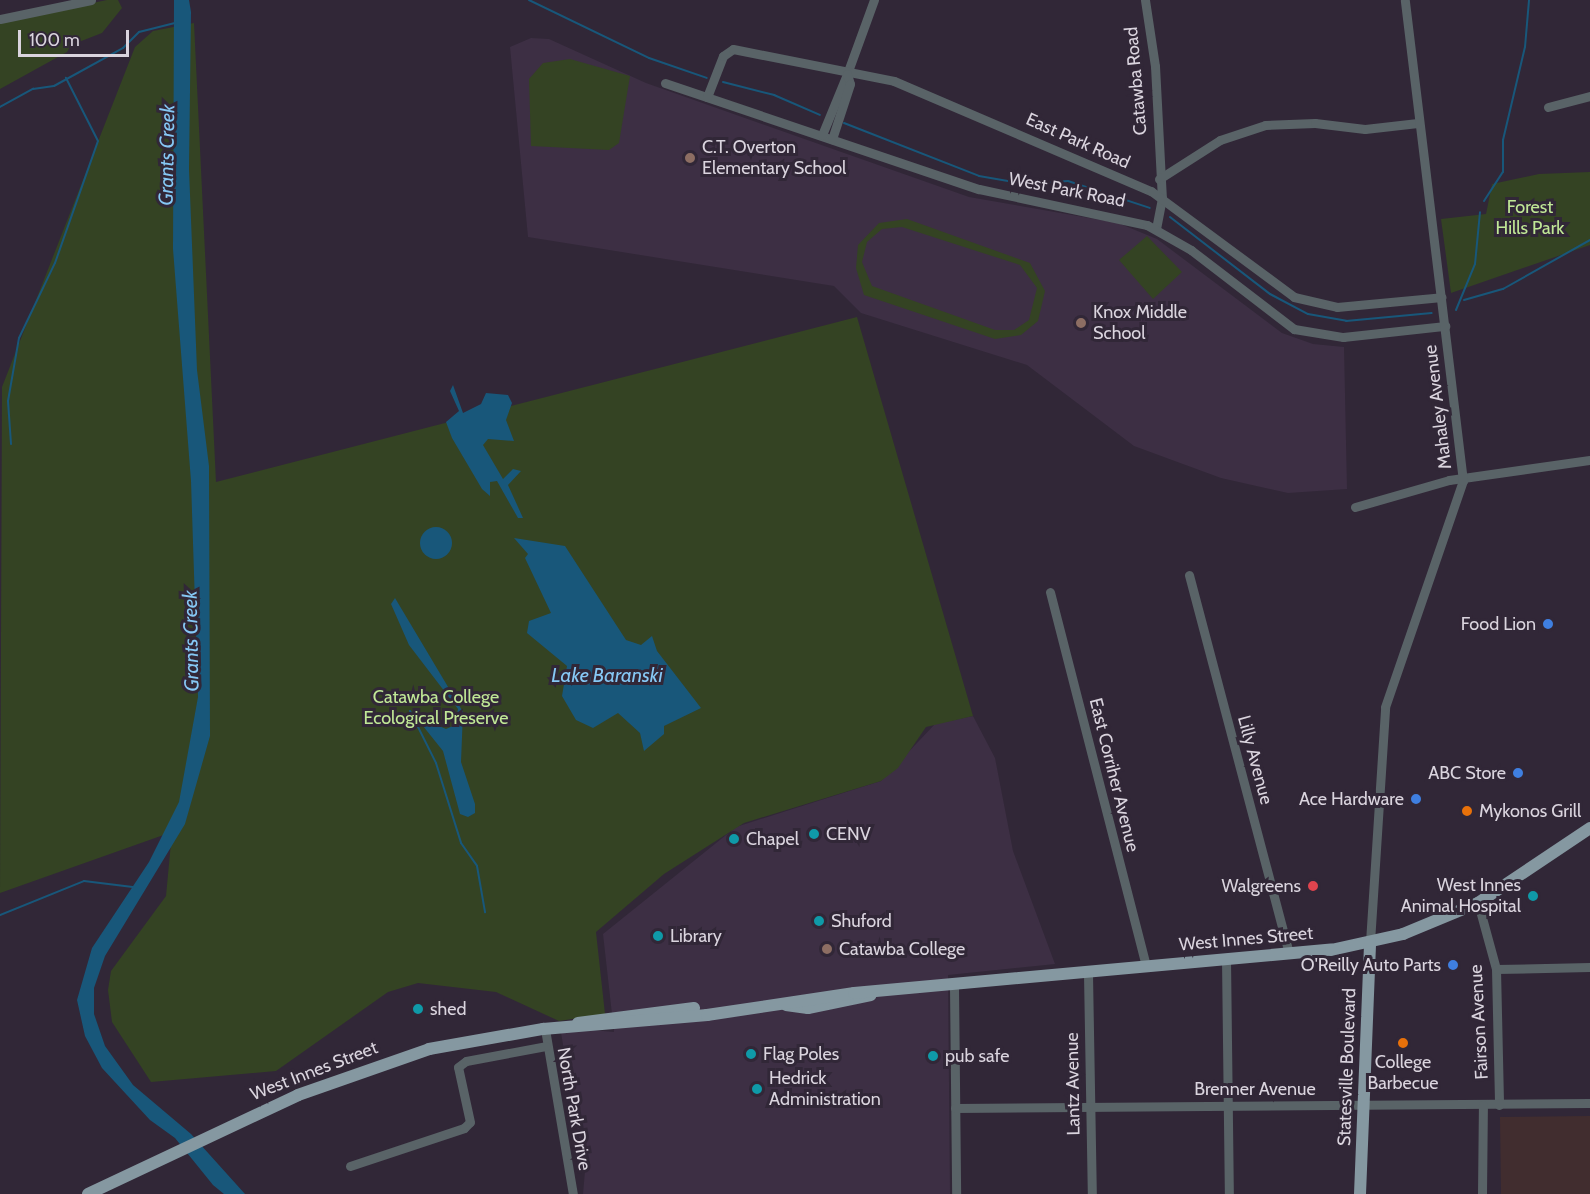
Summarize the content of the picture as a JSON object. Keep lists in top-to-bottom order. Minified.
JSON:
{"streets":{"main road":["West Innes Street","Statesville Boulevard"],"street":["Catawba Road","East Park Road","West Park Road","Mahaley Avenue","Lilly Avenue","East Corriher Avenue","Fairson Avenue","Lantz Avenue","Brenner Avenue","North Park Drive"]},"crossings":[["Catawba Road","East Park Road"],["Catawba Road","West Park Road"],["East Park Road","West Park Road"],["East Park Road","Mahaley Avenue"],["West Park Road","Mahaley Avenue"],["Mahaley Avenue","West Innes Street"],["Mahaley Avenue","Statesville Boulevard"],["Lilly Avenue","West Innes Street"],["East Corriher Avenue","West Innes Street"],["West Innes Street","Fairson Avenue"],["West Innes Street","Statesville Boulevard"],["West Innes Street","Lantz Avenue"],["West Innes Street","North Park Drive"],["Fairson Avenue","Brenner Avenue"],["Statesville Boulevard","Brenner Avenue"],["Lantz Avenue","Brenner Avenue"]],"water":["Grants Creek","Lake Baranski"],"parks":["Forest Hills Park","Catawba College Ecological Preserve"],"places":["C.T. Overton Elementary School","Knox Middle School","Food Lion","ABC Store","Ace Hardware","Mykonos Grill","CENV","Chapel","Walgreens","West Innes Animal Hospital","Shuford","Library","Catawba College","O'Reilly Auto Parts","shed","College Barbecue","Flag Poles","pub safe","Hedrick Administration"],"scale_bar":"100 m"}
